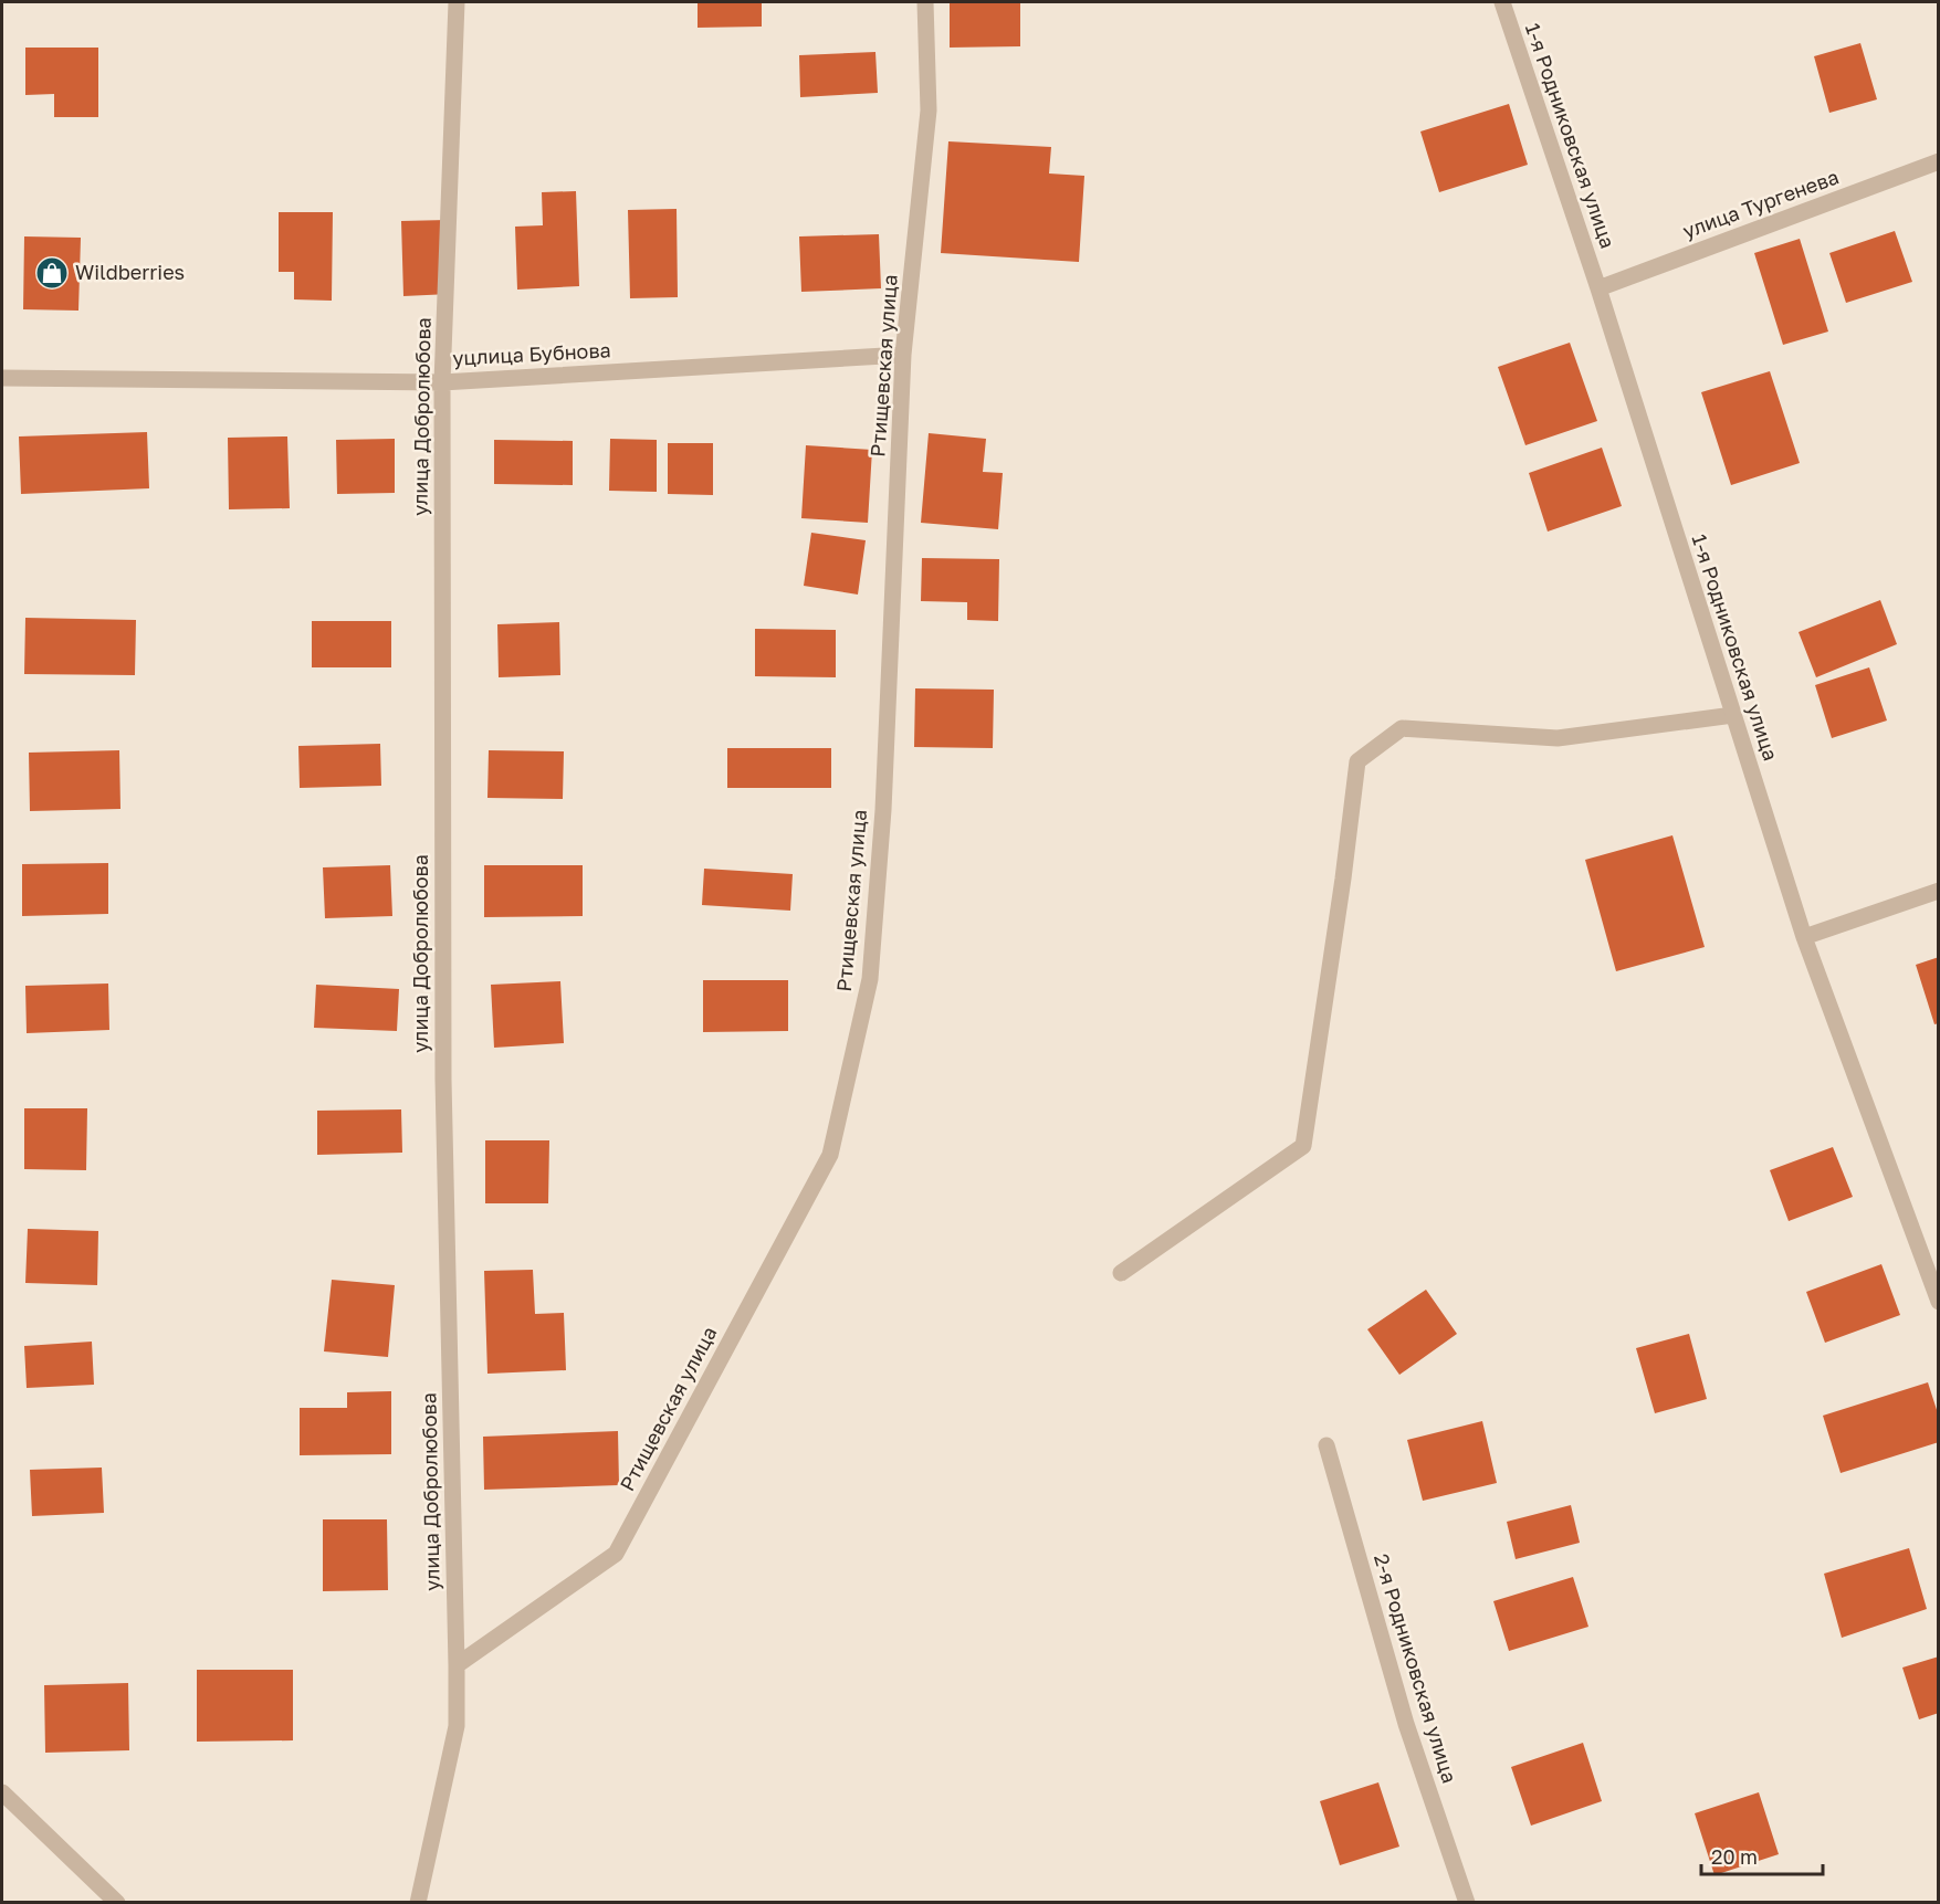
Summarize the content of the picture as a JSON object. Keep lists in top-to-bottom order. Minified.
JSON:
{"streets":{"street":["1-я Родниковская улица","улица Тургенева","уцлица Бубнова","Ртищевская улица","улица Добролюбова","2-я Родниковская улица"]},"crossings":[["1-я Родниковская улица","улица Тургенева"],["уцлица Бубнова","Ртищевская улица"],["уцлица Бубнова","улица Добролюбова"],["Ртищевская улица","улица Добролюбова"]],"places":{"shop":["Wildberries"]},"scale_bar":"20 m"}
